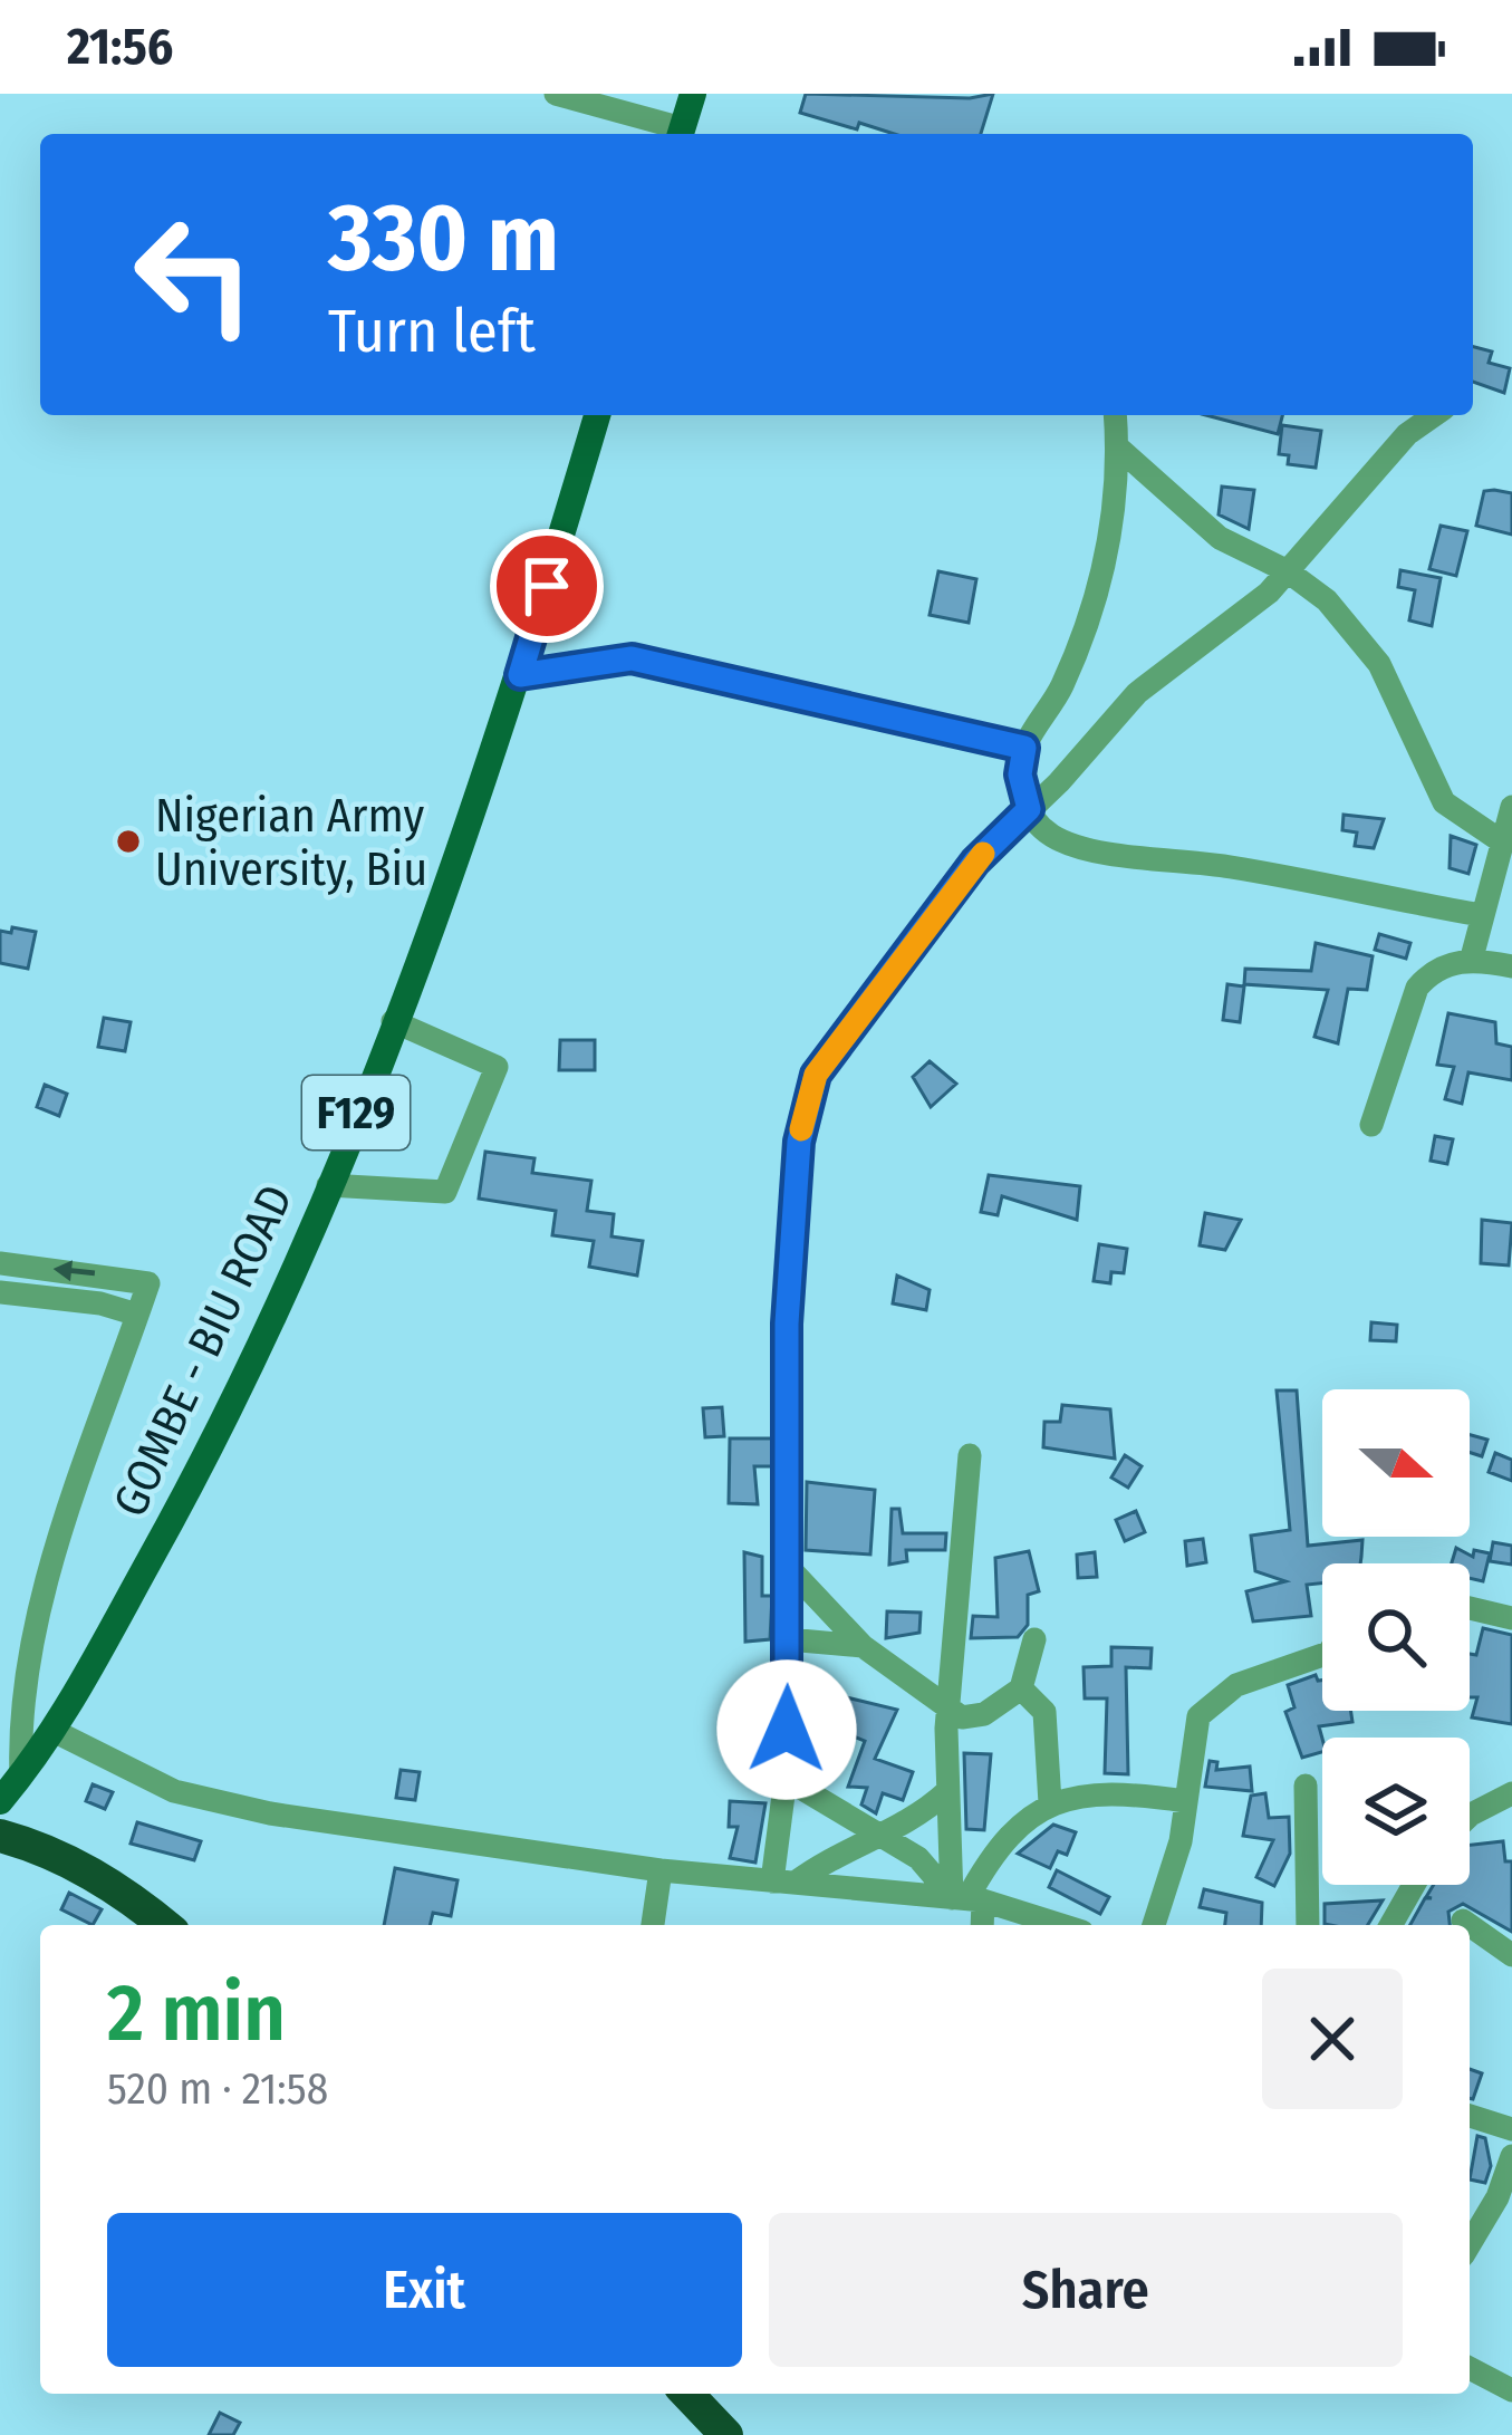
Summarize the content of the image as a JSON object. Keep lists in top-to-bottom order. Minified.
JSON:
{"streets":{"main road":["F129","GOMBE - BIU ROAD"]},"places":["Nigerian Army University, Biu"],"north":"right","page":{"status":"21:56","turn":["330 m","Turn left"],"heading":["2 min","520 m · 21:58"],"buttons":["Exit","Share"]}}
